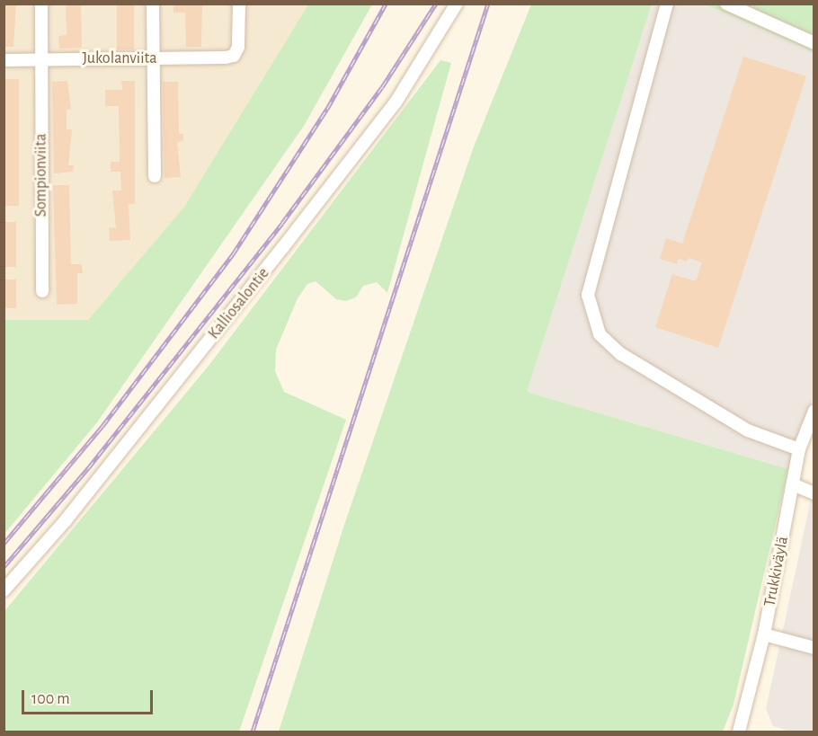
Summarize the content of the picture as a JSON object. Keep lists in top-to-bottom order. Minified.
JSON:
{"streets":{"street":["Jukolanviita","Sompionviita","Kalliosalontie","Trukkiväylä"]},"crossings":[["Jukolanviita","Sompionviita"]],"scale_bar":"100 m"}
